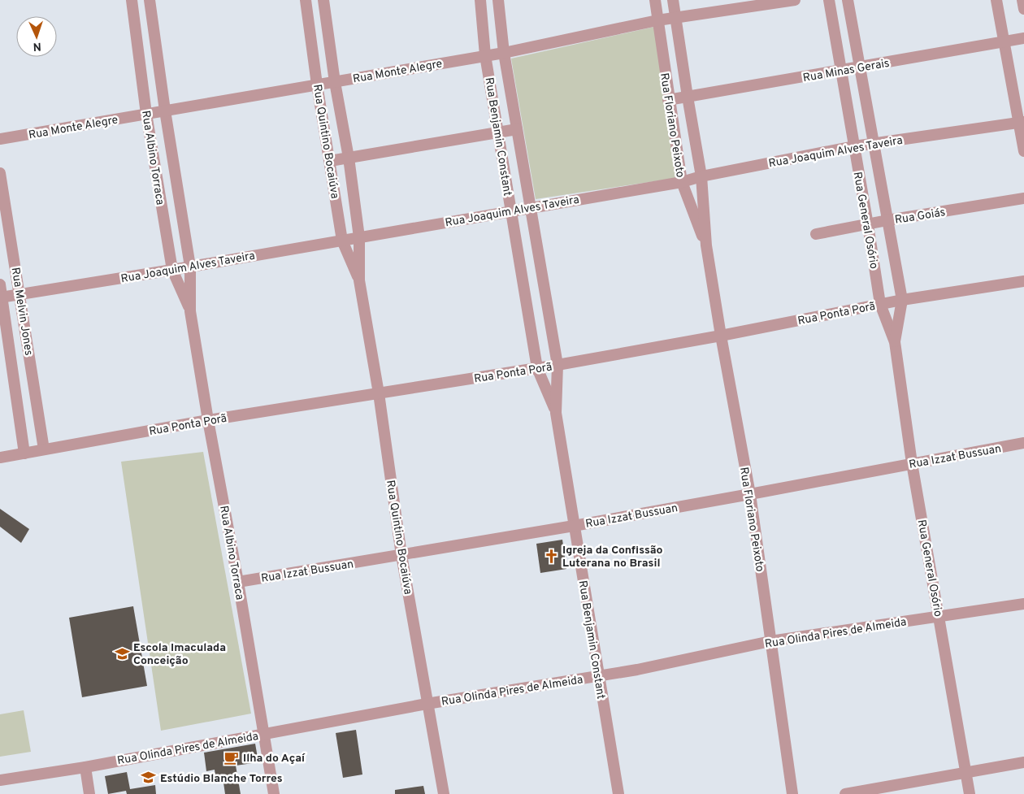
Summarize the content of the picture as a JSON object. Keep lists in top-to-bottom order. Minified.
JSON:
{"streets":{"street":["Rua Minas Gerais","Rua Monte Alegre","Rua Floriano Peixoto","Rua Benjamin Constant","Rua Quintino Bocaiúva","Rua Joaquim Alves Taveira","Rua Albino Torraca","Rua Goiás","Rua General Osório","Rua Melvin Jones","Rua Ponta Porã","Rua Izzat Bussuan","Rua Olinda Pires de Almeida"]},"crossings":[["Rua Minas Gerais","Rua Floriano Peixoto"],["Rua Minas Gerais","Rua General Osório"],["Rua Monte Alegre","Rua Floriano Peixoto"],["Rua Monte Alegre","Rua Benjamin Constant"],["Rua Monte Alegre","Rua Quintino Bocaiúva"],["Rua Monte Alegre","Rua Albino Torraca"],["Rua Floriano Peixoto","Rua Joaquim Alves Taveira"],["Rua Floriano Peixoto","Rua Ponta Porã"],["Rua Floriano Peixoto","Rua Izzat Bussuan"],["Rua Floriano Peixoto","Rua Olinda Pires de Almeida"],["Rua Benjamin Constant","Rua Joaquim Alves Taveira"],["Rua Benjamin Constant","Rua Ponta Porã"],["Rua Benjamin Constant","Rua Izzat Bussuan"],["Rua Benjamin Constant","Rua Olinda Pires de Almeida"],["Rua Quintino Bocaiúva","Rua Joaquim Alves Taveira"],["Rua Quintino Bocaiúva","Rua Ponta Porã"],["Rua Quintino Bocaiúva","Rua Izzat Bussuan"],["Rua Quintino Bocaiúva","Rua Olinda Pires de Almeida"],["Rua Joaquim Alves Taveira","Rua Albino Torraca"],["Rua Joaquim Alves Taveira","Rua General Osório"],["Rua Joaquim Alves Taveira","Rua Melvin Jones"],["Rua Albino Torraca","Rua Ponta Porã"],["Rua Albino Torraca","Rua Izzat Bussuan"],["Rua Albino Torraca","Rua Olinda Pires de Almeida"],["Rua Goiás","Rua General Osório"],["Rua General Osório","Rua Ponta Porã"],["Rua General Osório","Rua Izzat Bussuan"],["Rua General Osório","Rua Olinda Pires de Almeida"],["Rua Melvin Jones","Rua Ponta Porã"]],"places":{"church":["Igreja da Confissão Luterana no Brasil"],"school or university":["Escola Imaculada Conceição","Estúdio Blanche Torres"],"cafe":["Ilha do Açaí"]},"north":"bottom"}
